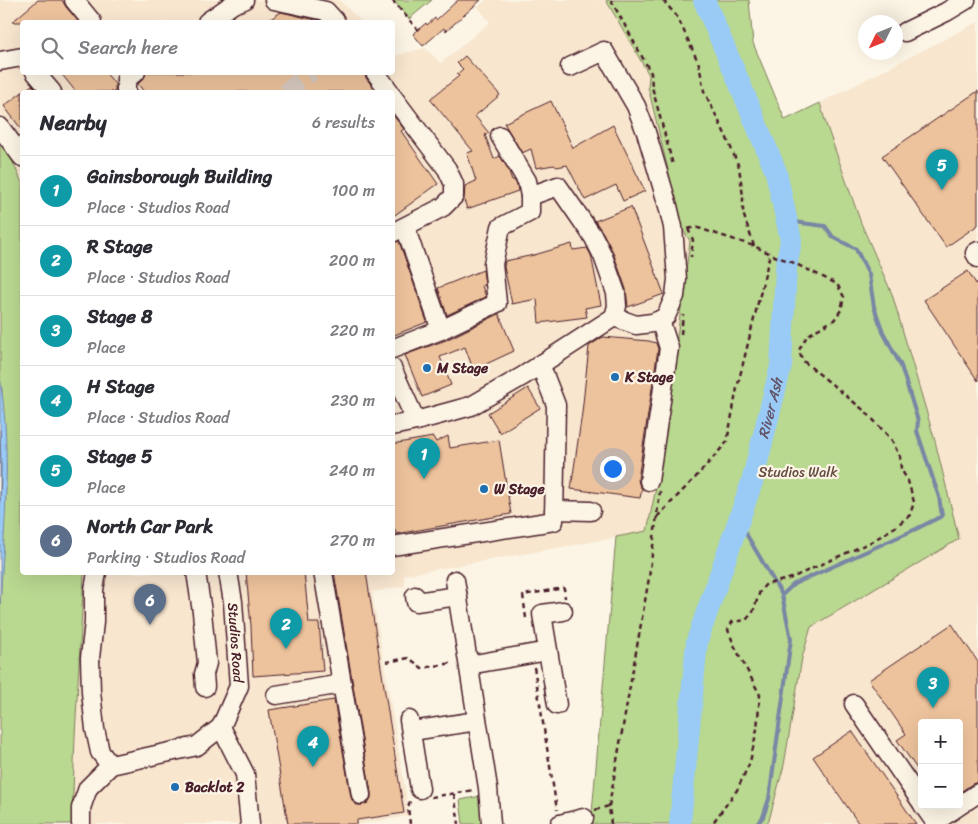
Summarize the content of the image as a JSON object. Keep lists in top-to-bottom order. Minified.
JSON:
{"streets":{"street":["Studios Road"]},"water":["River Ash"],"parks":["Studios Walk"],"places":["M Stage","K Stage","W Stage","Backlot 2"],"north":"bottom left","page":{"search":"Search here","heading":["Nearby","6 results"],"pins":["5","1","6","2","3","4"],"list":[{"mark":"1","name":"Gainsborough Building","note":"Place · Studios Road","value":"100 m"},{"mark":"2","name":"R Stage","note":"Place · Studios Road","value":"200 m"},{"mark":"3","name":"Stage 8","note":"Place","value":"220 m"},{"mark":"4","name":"H Stage","note":"Place · Studios Road","value":"230 m"},{"mark":"5","name":"Stage 5","note":"Place","value":"240 m"},{"mark":"6","name":"North Car Park","note":"Parking · Studios Road","value":"270 m"}],"map_buttons":["+","−"]}}
